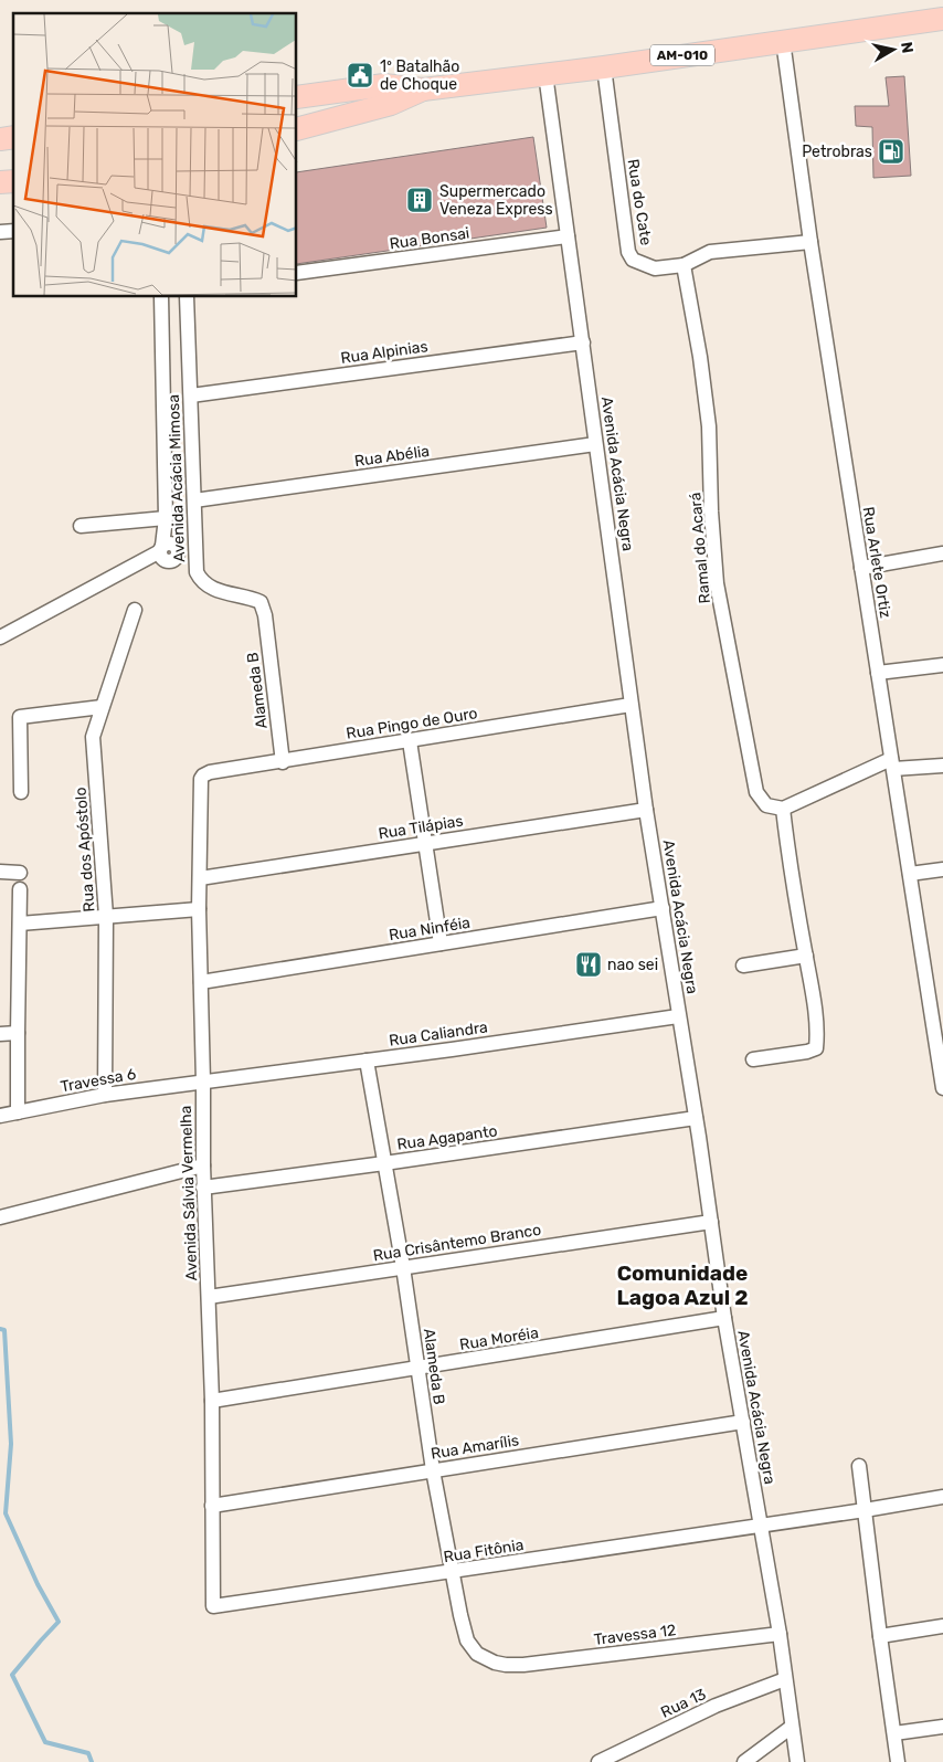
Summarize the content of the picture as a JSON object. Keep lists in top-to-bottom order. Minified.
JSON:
{"streets":{"main road":["AM-010"],"street":["Rua do Cate","Rua Bonsai","Rua Alpinias","Rua Abélia","Avenida Acácia Negra","Avenida Acácia Mimosa","Ramal do Acará","Rua Arlete Ortiz","Alameda B","Rua Pingo de Ouro","Rua Tilápias","Rua dos Apóstolo","Rua Ninféia","Rua Caliandra","Travessa 6","Rua Agapanto","Avenida Sálvia Vermelha","Rua Crisântemo Branco","Rua Moréia","Rua Amarílis","Rua Fitônia","Travessa 12","Rua 13"]},"crossings":[["AM-010","Rua do Cate"],["AM-010","Avenida Acácia Negra"],["AM-010","Rua Arlete Ortiz"],["Rua do Cate","Ramal do Acará"],["Rua do Cate","Rua Arlete Ortiz"],["Rua Bonsai","Avenida Acácia Negra"],["Rua Alpinias","Avenida Acácia Negra"],["Rua Alpinias","Avenida Acácia Mimosa"],["Rua Abélia","Avenida Acácia Negra"],["Rua Abélia","Avenida Acácia Mimosa"],["Avenida Acácia Negra","Rua Pingo de Ouro"],["Avenida Acácia Negra","Rua Tilápias"],["Avenida Acácia Negra","Rua Ninféia"],["Avenida Acácia Negra","Rua Caliandra"],["Avenida Acácia Negra","Rua Agapanto"],["Avenida Acácia Negra","Rua Crisântemo Branco"],["Avenida Acácia Negra","Rua Moréia"],["Avenida Acácia Negra","Rua Amarílis"],["Avenida Acácia Negra","Rua Fitônia"],["Avenida Acácia Negra","Travessa 12"],["Avenida Acácia Negra","Rua 13"],["Avenida Acácia Mimosa","Alameda B"],["Alameda B","Rua Pingo de Ouro"],["Alameda B","Rua Caliandra"],["Alameda B","Rua Agapanto"],["Alameda B","Rua Crisântemo Branco"],["Alameda B","Rua Moréia"],["Alameda B","Rua Amarílis"],["Alameda B","Rua Fitônia"],["Alameda B","Travessa 12"],["Rua Pingo de Ouro","Avenida Sálvia Vermelha"],["Rua Tilápias","Avenida Sálvia Vermelha"],["Rua dos Apóstolo","Travessa 6"],["Rua Ninféia","Avenida Sálvia Vermelha"],["Rua Caliandra","Travessa 6"],["Rua Caliandra","Avenida Sálvia Vermelha"],["Travessa 6","Avenida Sálvia Vermelha"],["Rua Agapanto","Avenida Sálvia Vermelha"],["Avenida Sálvia Vermelha","Rua Crisântemo Branco"],["Avenida Sálvia Vermelha","Rua Moréia"],["Avenida Sálvia Vermelha","Rua Amarílis"],["Avenida Sálvia Vermelha","Rua Fitônia"]],"districts":["Comunidade Lagoa Azul 2"],"places":{"public building":["1º Batalhão de Choque"],"fuel station":["Petrobras"],"building":["Supermercado Veneza Express"],"restaurant":["nao sei"]},"north":"right"}
